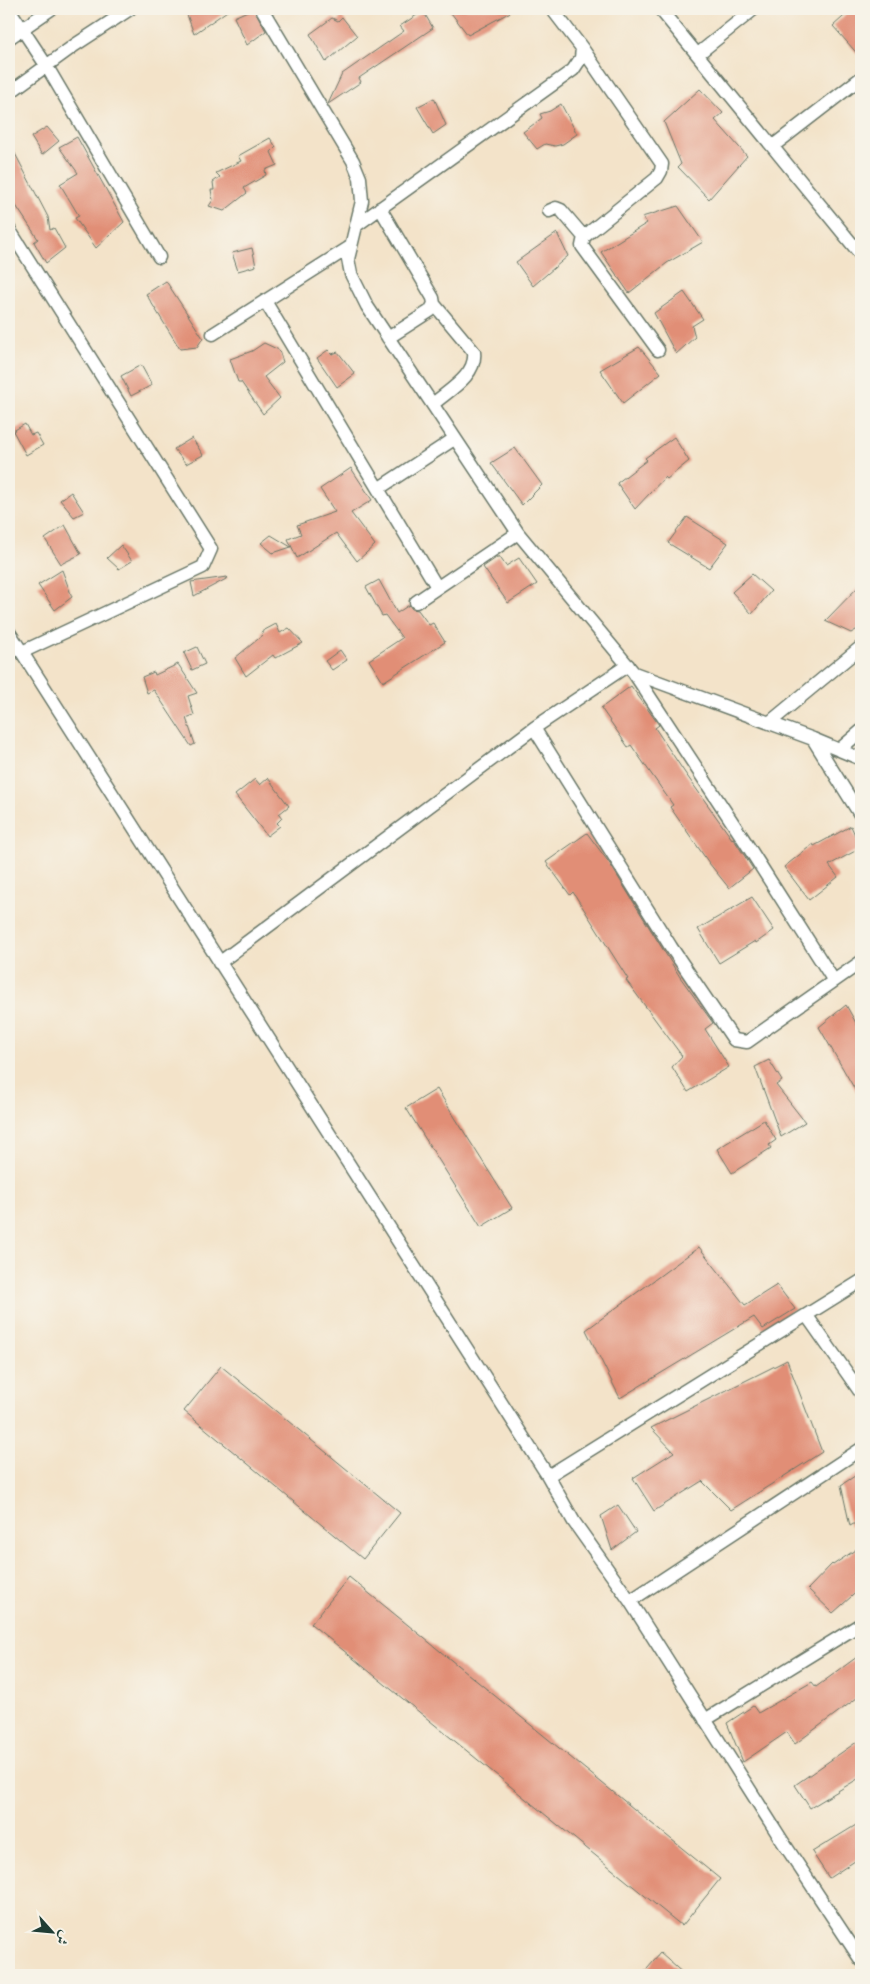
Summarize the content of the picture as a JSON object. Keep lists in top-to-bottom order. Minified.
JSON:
{"north":"bottom right"}
